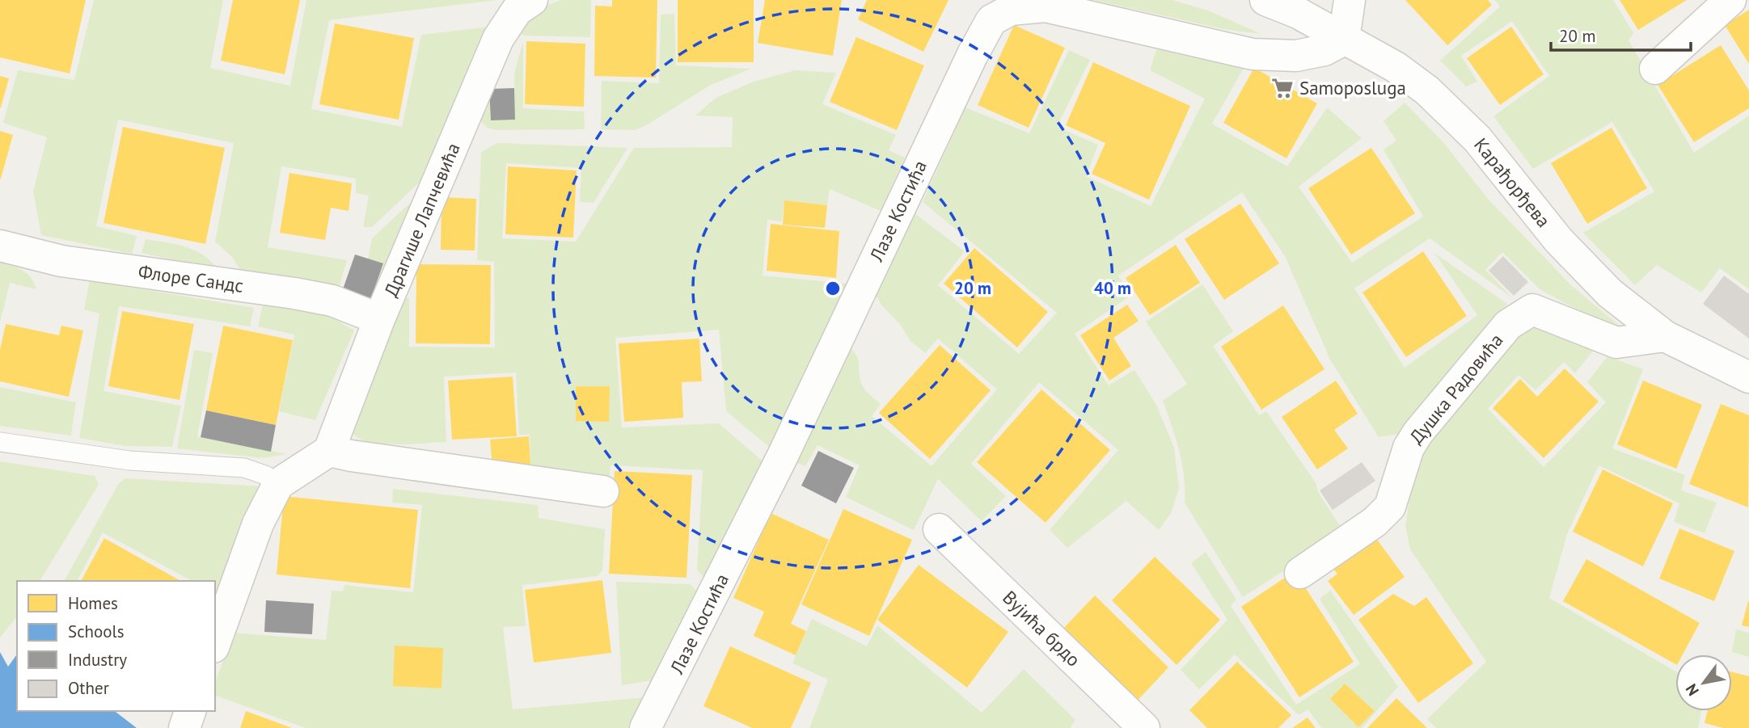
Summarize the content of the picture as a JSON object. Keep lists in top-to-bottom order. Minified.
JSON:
{"streets":{"street":["Карађорђева","Лазе Костића","Драгише Лапчевића","Флоре Сандс","Душка Радовића","Вујића брдо"]},"crossings":[["Карађорђева","Лазе Костића"],["Карађорђева","Душка Радовића"],["Драгише Лапчевића","Флоре Сандс"]],"places":{"supermarket":["Samoposluga"]},"legend":["Homes","Schools","Industry","Other"],"scale_bar":"20 m","north":"bottom left","rings":["20 m","40 m"]}
